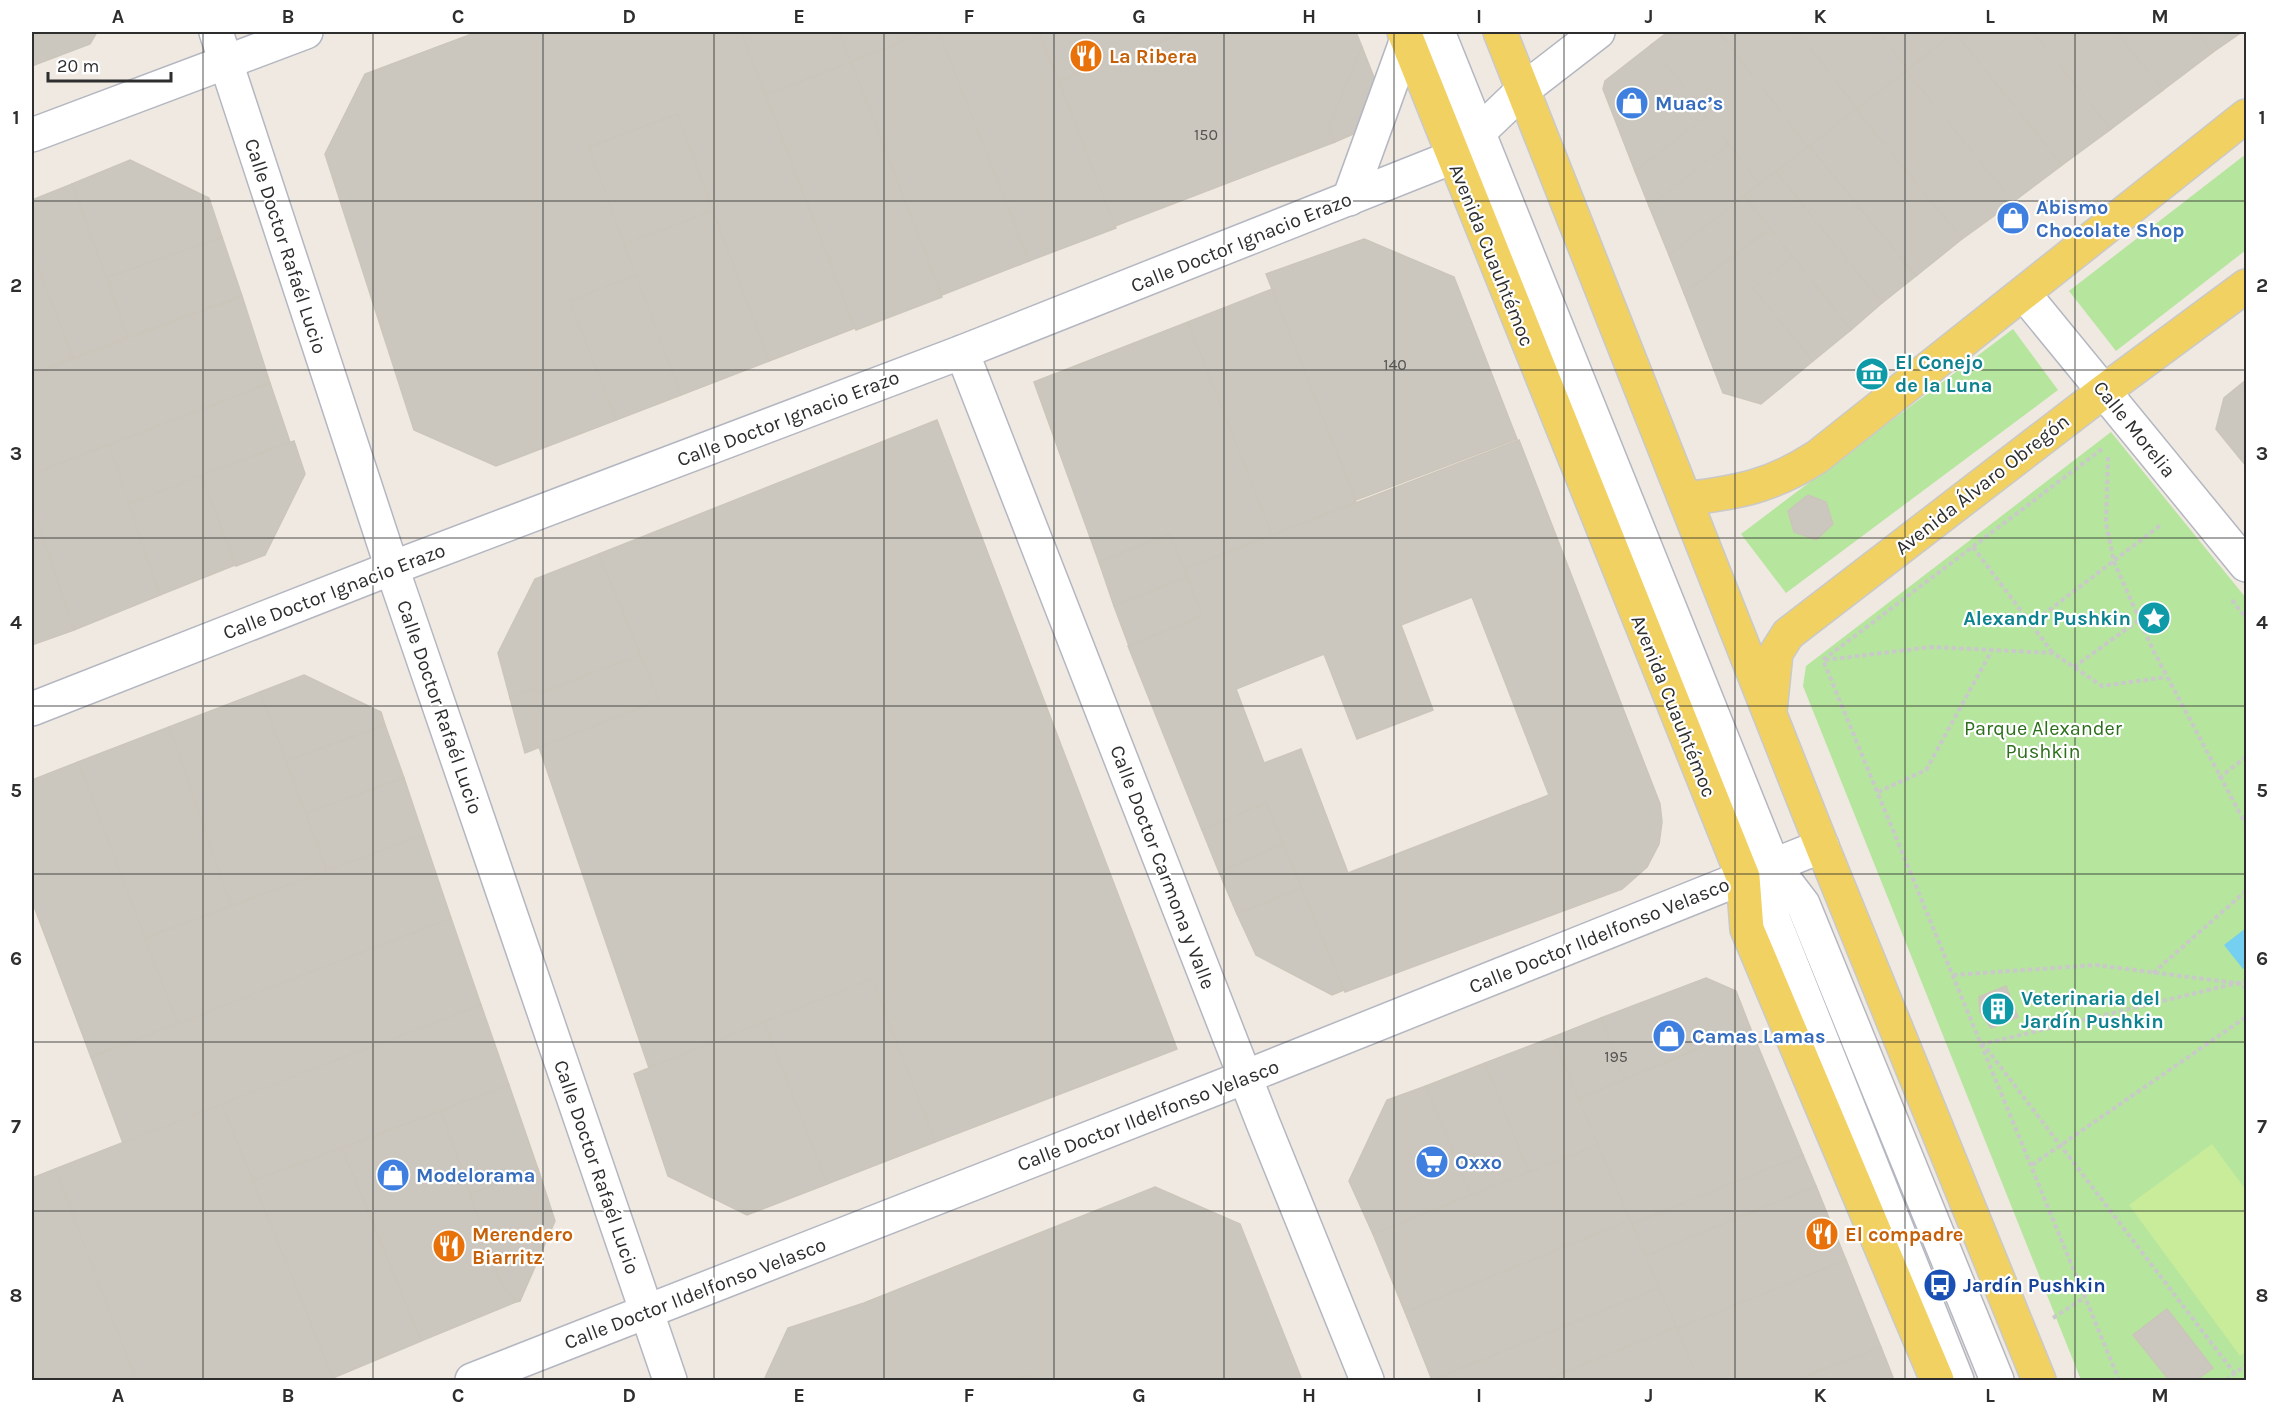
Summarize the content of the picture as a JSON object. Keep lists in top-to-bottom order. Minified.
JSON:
{"streets":{"main road":["Avenida Cuauhtémoc","Avenida Álvaro Obregón"],"street":["Calle Doctor Ignacio Erazo","Calle Doctor Rafaél Lucio","Calle Morelia","Calle Doctor Carmona y Valle","Calle Doctor Ildelfonso Velasco"]},"crossings":[["Calle Doctor Ignacio Erazo","Calle Doctor Rafaél Lucio"],["Calle Doctor Ignacio Erazo","Avenida Cuauhtémoc"],["Calle Doctor Ignacio Erazo","Calle Doctor Carmona y Valle"],["Calle Doctor Rafaél Lucio","Calle Doctor Ildelfonso Velasco"],["Avenida Cuauhtémoc","Calle Doctor Ildelfonso Velasco"],["Calle Morelia","Avenida Álvaro Obregón"],["Calle Doctor Carmona y Valle","Calle Doctor Ildelfonso Velasco"]],"parks":["Parque Alexander Pushkin"],"places":{"restaurant":["La Ribera","El compadre","Merendero Biarritz"],"shop":["Muac’s","Abismo Chocolate Shop","Camas Lamas","Modelorama"],"museum":["El Conejo de la Luna"],"place":["Alexandr Pushkin"],"building":["Veterinaria del Jardín Pushkin"],"supermarket":["Oxxo"],"bus stop":["Jardín Pushkin"]},"house_numbers":["150","140","195"],"scale_bar":"20 m","grid":{"columns":["A","B","C","D","E","F","G","H","I","J","K","L","M"],"rows":["1","2","3","4","5","6","7","8"]}}
